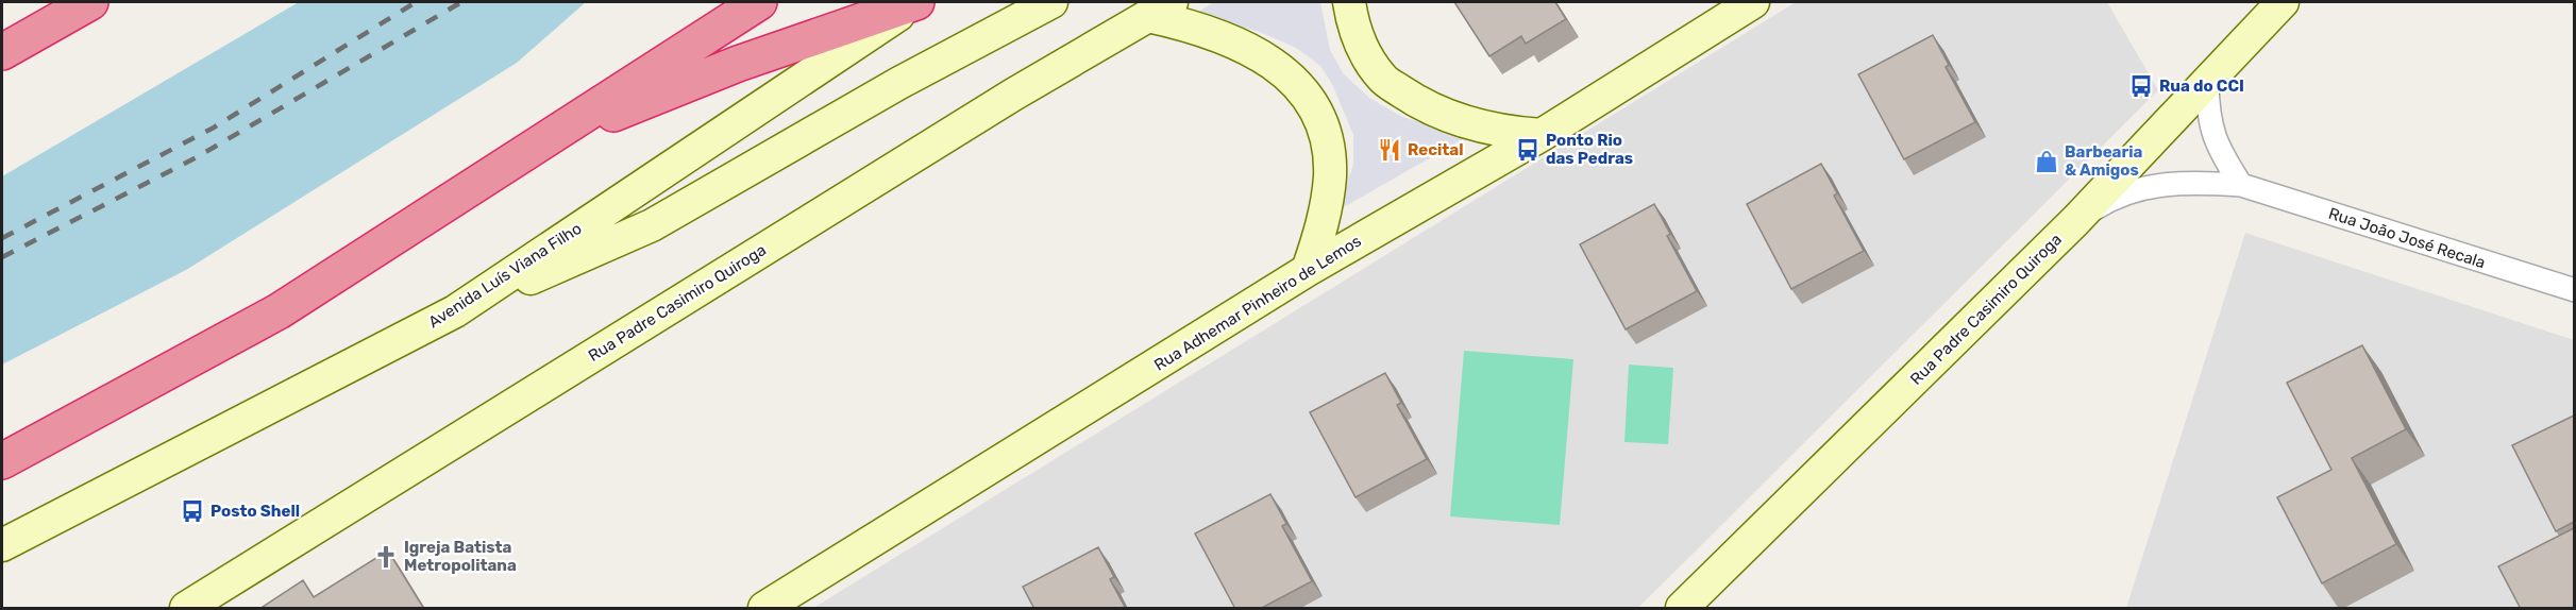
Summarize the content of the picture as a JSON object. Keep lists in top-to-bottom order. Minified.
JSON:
{"streets":{"street":["Rua João José Recala","Avenida Luís Viana Filho","Rua Padre Casimiro Quiroga","Rua Adhemar Pinheiro de Lemos"]},"crossings":[["Rua João José Recala","Rua Padre Casimiro Quiroga"]],"places":{"bus stop":["Rua do CCI","Ponto Rio das Pedras","Posto Shell"],"restaurant":["Recital"],"shop":["Barbearia & Amigos"],"church":["Igreja Batista Metropolitana"]}}
